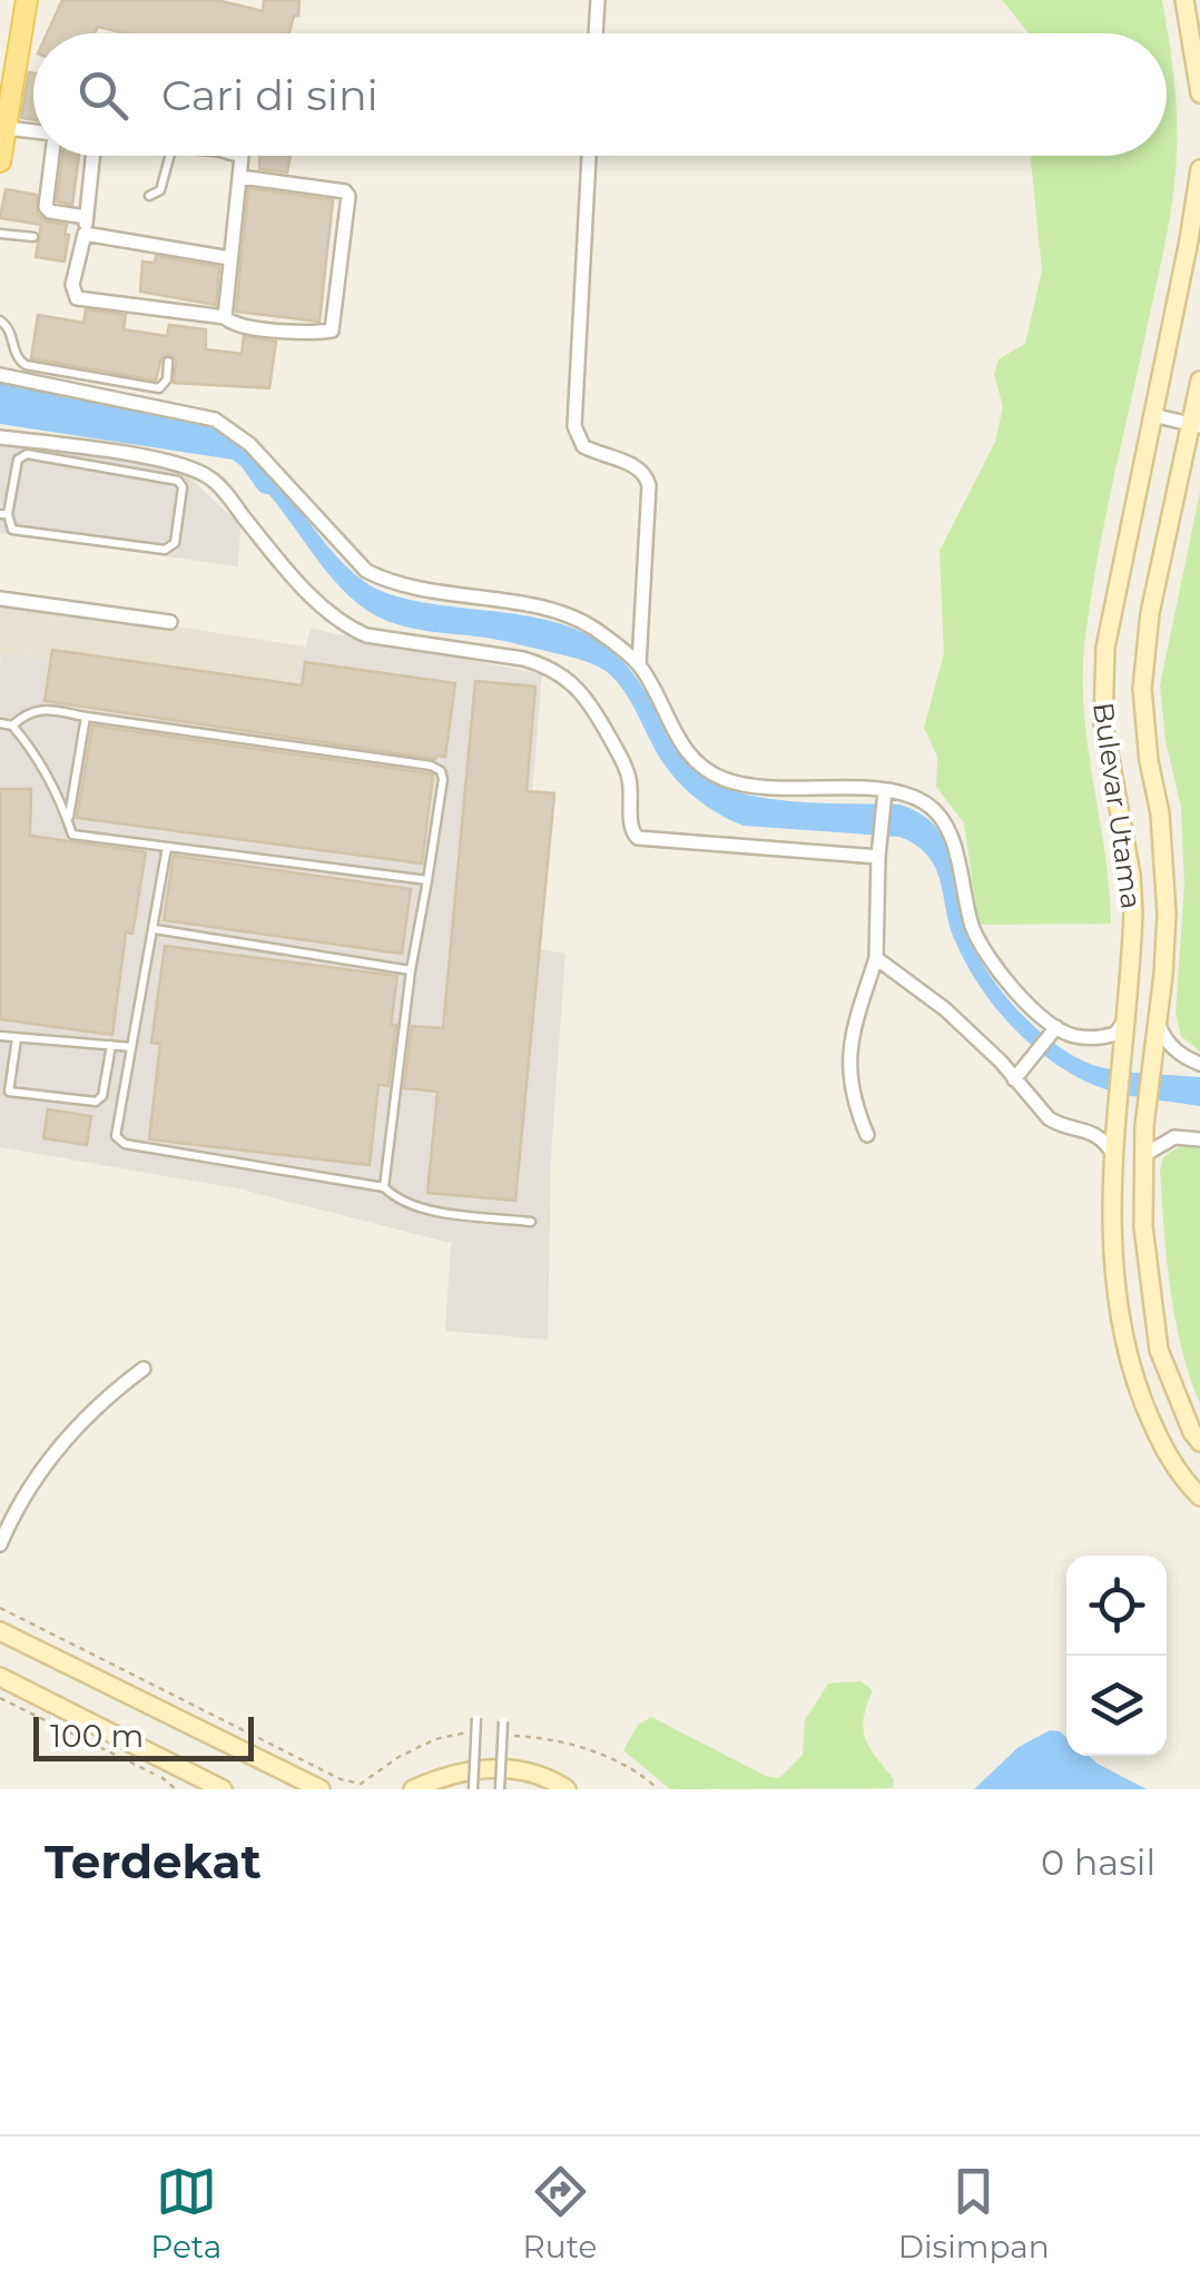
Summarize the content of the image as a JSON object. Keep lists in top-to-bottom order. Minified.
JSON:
{"streets":{"main road":["Bulevar Utama"]},"scale_bar":"100 m","page":{"search":"Cari di sini","scale":"100 m","heading":["Terdekat","0 hasil"],"nav":["Peta","Rute","Disimpan"]}}
